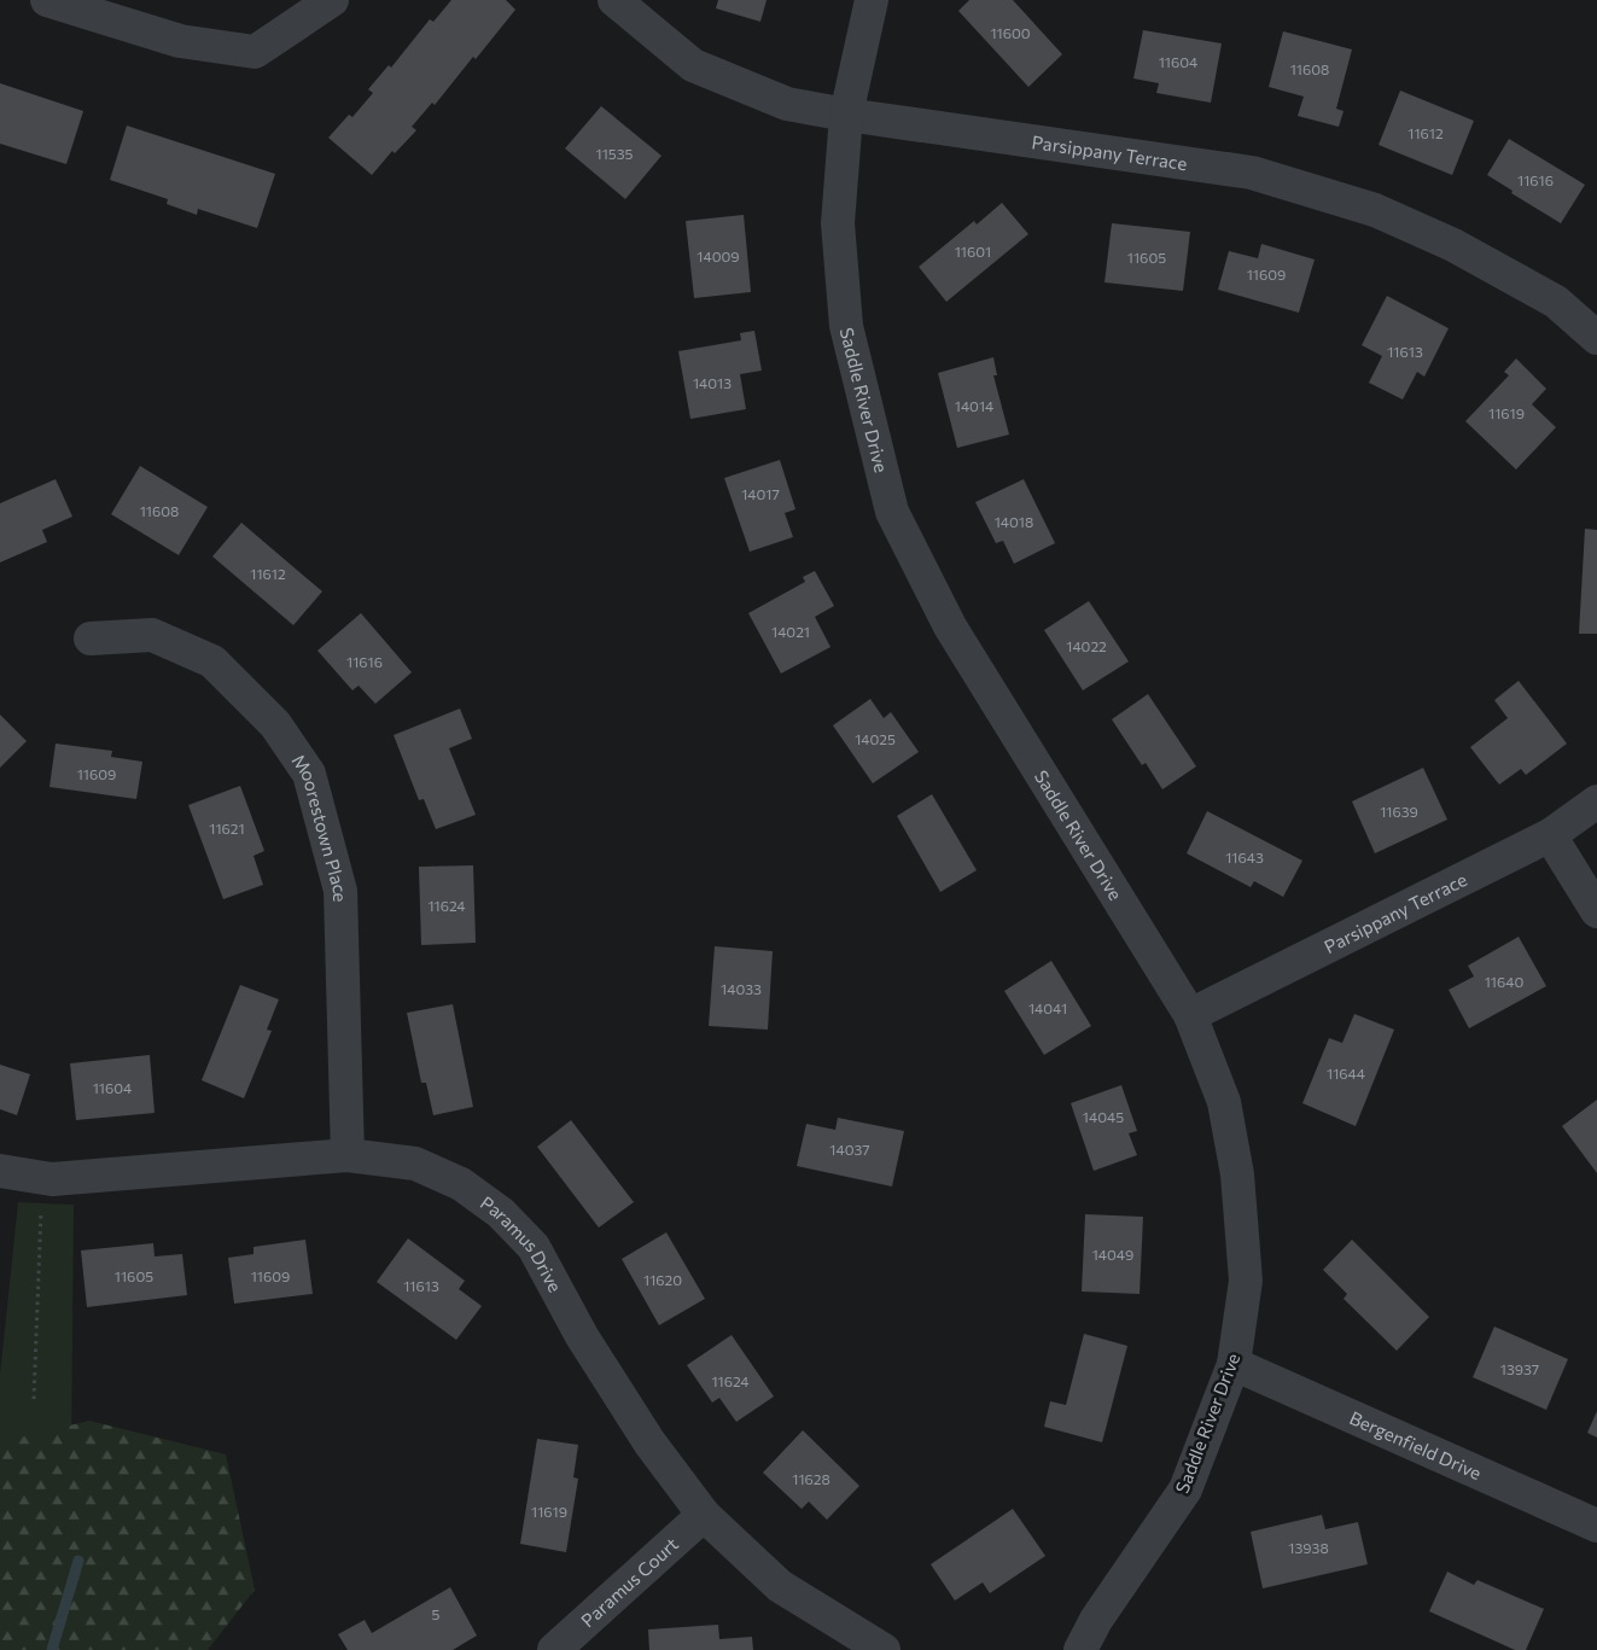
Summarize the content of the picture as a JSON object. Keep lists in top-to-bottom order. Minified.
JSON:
{"streets":{"street":["Parsippany Terrace","Saddle River Drive","Moorestown Place","Paramus Drive","Bergenfield Drive","Paramus Court"]},"crossings":[["Parsippany Terrace","Saddle River Drive"],["Saddle River Drive","Bergenfield Drive"],["Moorestown Place","Paramus Drive"],["Paramus Drive","Paramus Court"]],"house_numbers":["11600","11604","11608","11612","11535","11616","11601","14009","11605","11609","11613","14013","14014","11619","14017","11608","14018","11612","14021","14022","11616","14025","11609","11639","11621","11643","11624","11640","14033","14041","11644","11604","14045","14037","14049","11605","11609","11620","11613","13937","11624","11628","11619","13938","5"]}
